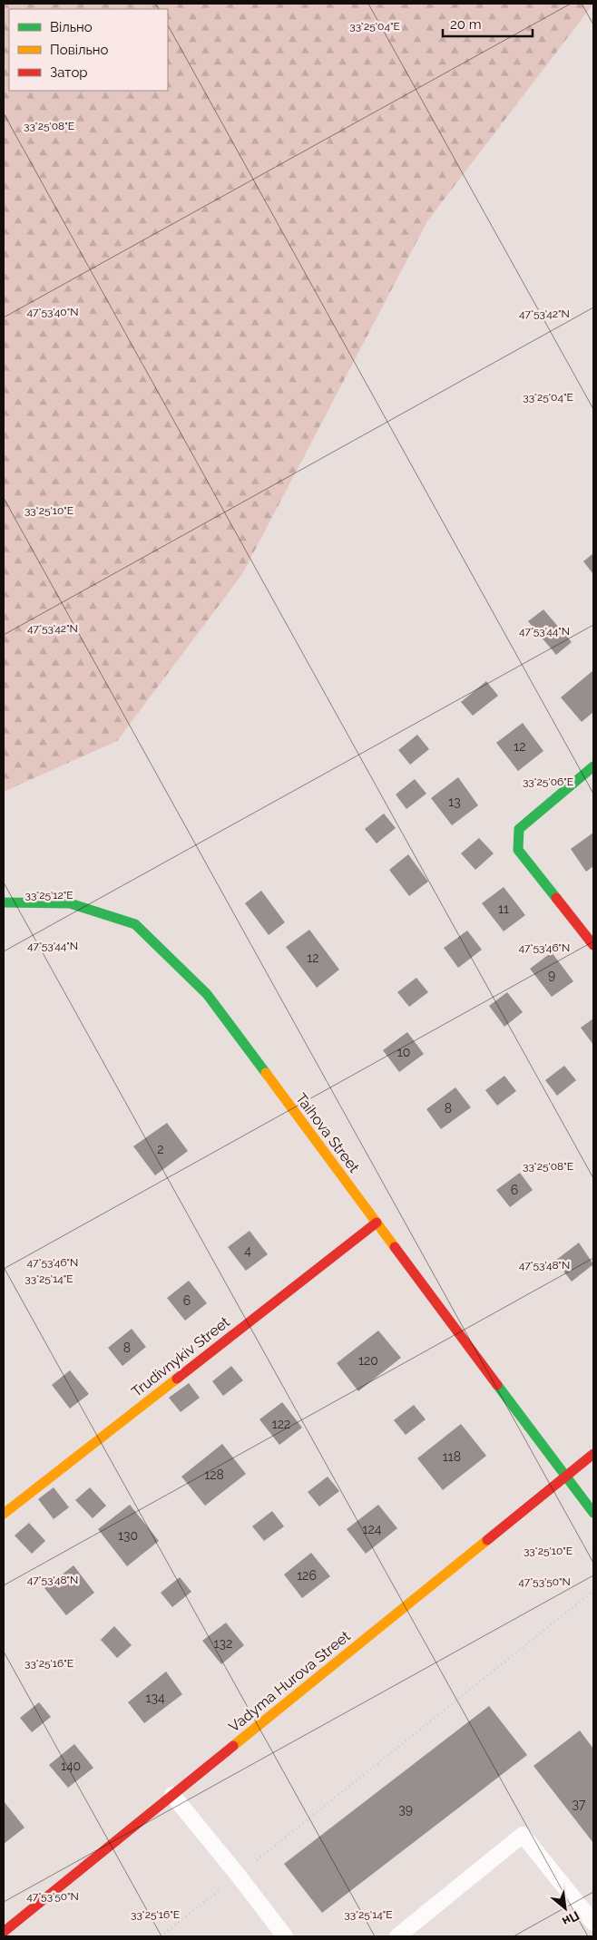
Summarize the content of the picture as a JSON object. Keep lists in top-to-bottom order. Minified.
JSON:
{"streets":{"street":["Taihova Street","Trudivnykiv Street","Vadyma Hurova Street"]},"crossings":[["Taihova Street","Trudivnykiv Street"],["Taihova Street","Vadyma Hurova Street"]],"house_numbers":["12","13","11","12","9","10","8","2","6","4","6","8","120","122","118","128","124","130","126","132","134","140","37","39"],"legend":["Вільно","Повільно","Затор"],"scale_bar":"20 m","north":"bottom right","coordinates":["33°25'04\"E","33°25'08\"E","47°53'40\"N","47°53'42\"N","33°25'10\"E","47°53'44\"N","33°25'06\"E","33°25'12\"E","47°53'46\"N","47°53'48\"N","33°25'14\"E","47°53'50\"N","33°25'16\"E"]}
